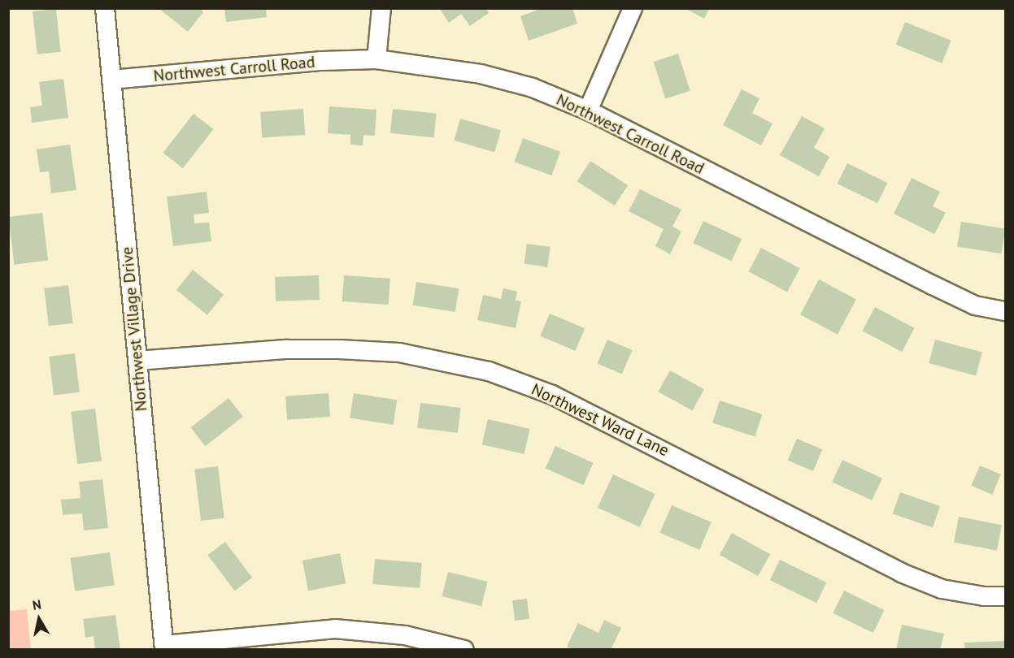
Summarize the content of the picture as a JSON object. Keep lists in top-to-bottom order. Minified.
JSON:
{"streets":{"street":["Northwest Carroll Road","Northwest Village Drive","Northwest Ward Lane"]},"crossings":[["Northwest Carroll Road","Northwest Village Drive"],["Northwest Village Drive","Northwest Ward Lane"]],"north":"top"}
